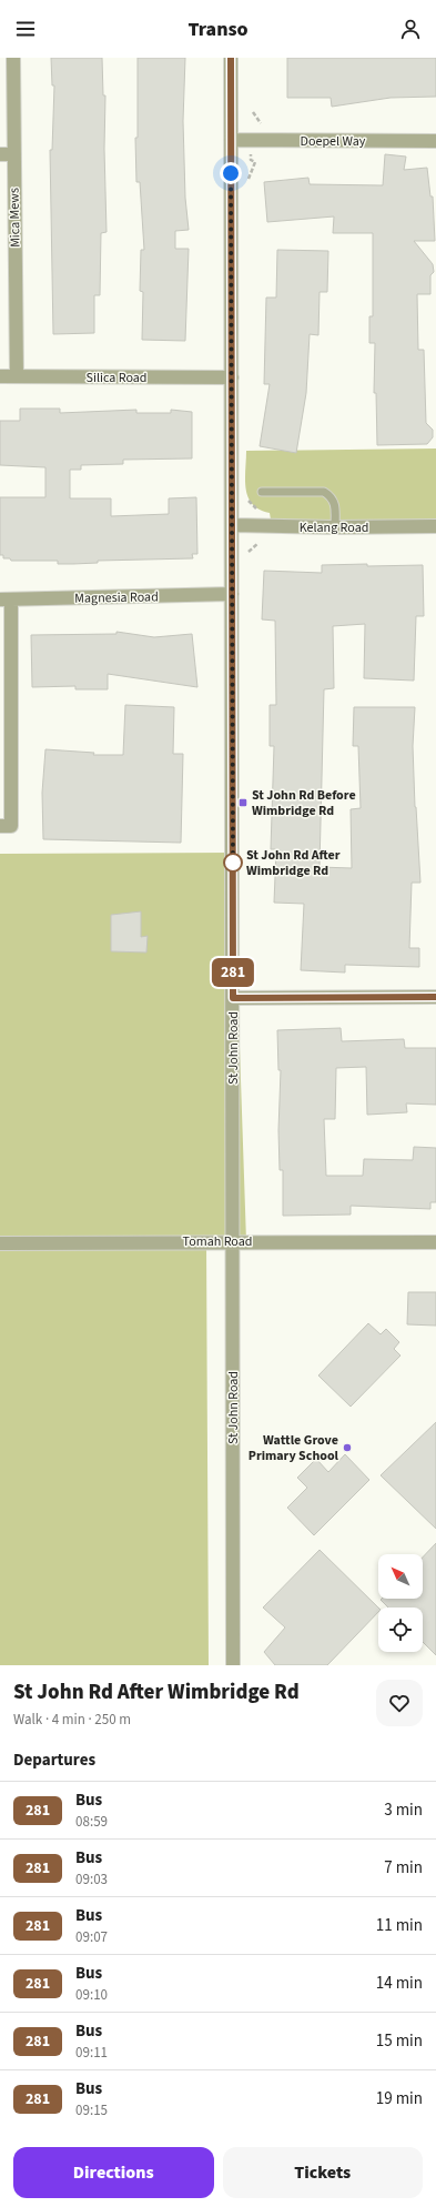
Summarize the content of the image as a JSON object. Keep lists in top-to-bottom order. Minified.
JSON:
{"streets":{"street":["Doepel Way","Mica Mews","Silica Road","Kelang Road","Magnesia Road","St John Road","Tomah Road"]},"crossings":[["Doepel Way","St John Road"],["Mica Mews","Silica Road"],["Silica Road","St John Road"],["Kelang Road","St John Road"],["Magnesia Road","St John Road"],["St John Road","Tomah Road"]],"places":{"transit":["St John Rd Before Wimbridge Rd"],"other":["St John Rd After Wimbridge Rd","Wattle Grove Primary School"]},"lines":["bus line 281"],"north":"top left","page":{"header":"Transo","on_map":"281","heading":[["St John Rd After Wimbridge Rd","Walk · 4 min · 250 m"],"Departures"],"list":[{"mark":"281","name":"Bus","note":"08:59","value":"3 min"},{"mark":"281","name":"Bus","note":"09:03","value":"7 min"},{"mark":"281","name":"Bus","note":"09:07","value":"11 min"},{"mark":"281","name":"Bus","note":"09:10","value":"14 min"},{"mark":"281","name":"Bus","note":"09:11","value":"15 min"},{"mark":"281","name":"Bus","note":"09:15","value":"19 min"}],"buttons":["Directions","Tickets"]}}
